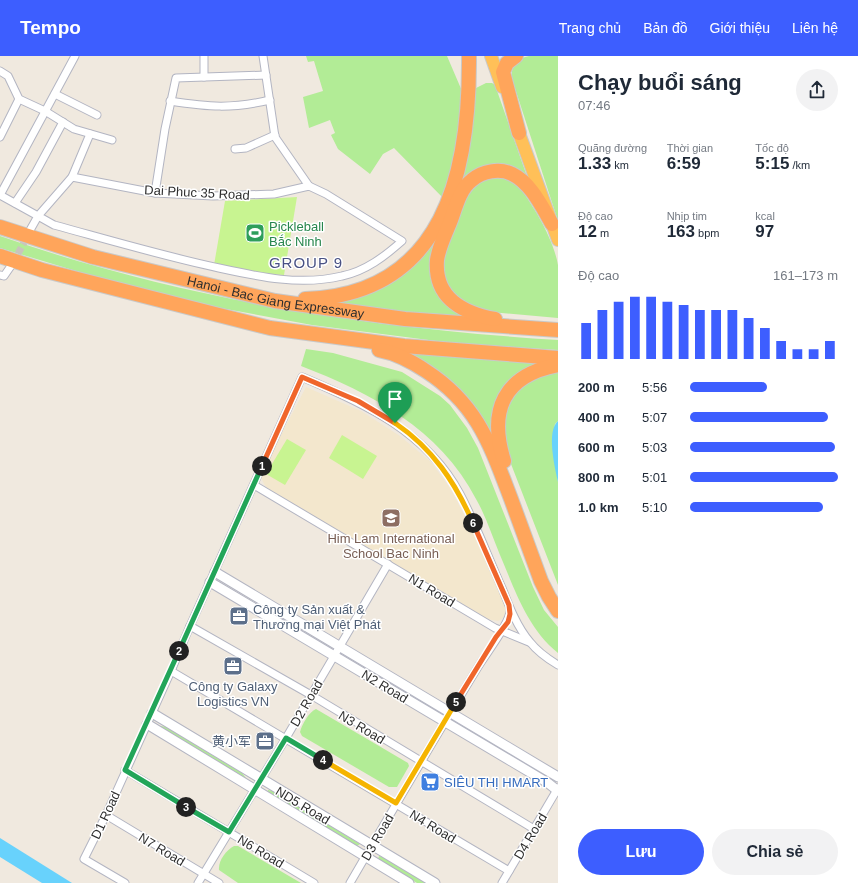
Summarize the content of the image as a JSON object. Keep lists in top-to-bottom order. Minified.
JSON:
{"streets":{"highway":["Hanoi - Bac Giang Expressway"],"street":["Dai Phuc 35 Road","N1 Road","N2 Road","D2 Road","N3 Road","ND5 Road","D1 Road","N4 Road","D4 Road","D3 Road","N7 Road","N6 Road"]},"crossings":[["N1 Road","D2 Road"],["N1 Road","D1 Road"],["N1 Road","D3 Road"],["N2 Road","D2 Road"],["N2 Road","D1 Road"],["N2 Road","D4 Road"],["N2 Road","D3 Road"],["D2 Road","N3 Road"],["D2 Road","ND5 Road"],["D2 Road","N4 Road"],["D2 Road","N7 Road"],["D2 Road","N6 Road"],["N3 Road","D1 Road"],["N3 Road","D4 Road"],["N3 Road","D3 Road"],["ND5 Road","D1 Road"],["ND5 Road","D3 Road"],["D1 Road","N4 Road"],["D1 Road","D3 Road"],["D1 Road","N7 Road"],["D1 Road","N6 Road"],["N4 Road","D4 Road"],["N4 Road","D3 Road"]],"districts":["GROUP 9"],"places":{"sports":["Pickleball Bắc Ninh"],"school or university":["Him Lam International School Bac Ninh"],"office":["Công ty Sản xuất & Thương mại Việt Phát","Công ty Galaxy Logistics VN","黄小军"],"supermarket":["SIÊU THỊ HMART"]},"page":{"header":"Tempo","nav":["Trang chủ","Bản đồ","Giới thiệu","Liên hệ"],"heading":["Chạy buổi sáng","07:46"],"stats":[["Quãng đường","1.33 km"],["Thời gian","6:59"],["Tốc độ","5:15 /km"],["Độ cao","12 m"],["Nhịp tim","163 bpm"],["kcal","97"]],"chart":["Độ cao","161–173 m"],"list":[{"name":"200 m","note":"5:56"},{"name":"400 m","note":"5:07"},{"name":"600 m","note":"5:03"},{"name":"800 m","note":"5:01"},{"name":"1.0 km","note":"5:10"}],"pins":["1","6","2","5","4","3"],"buttons":["Lưu","Chia sẻ"]}}
